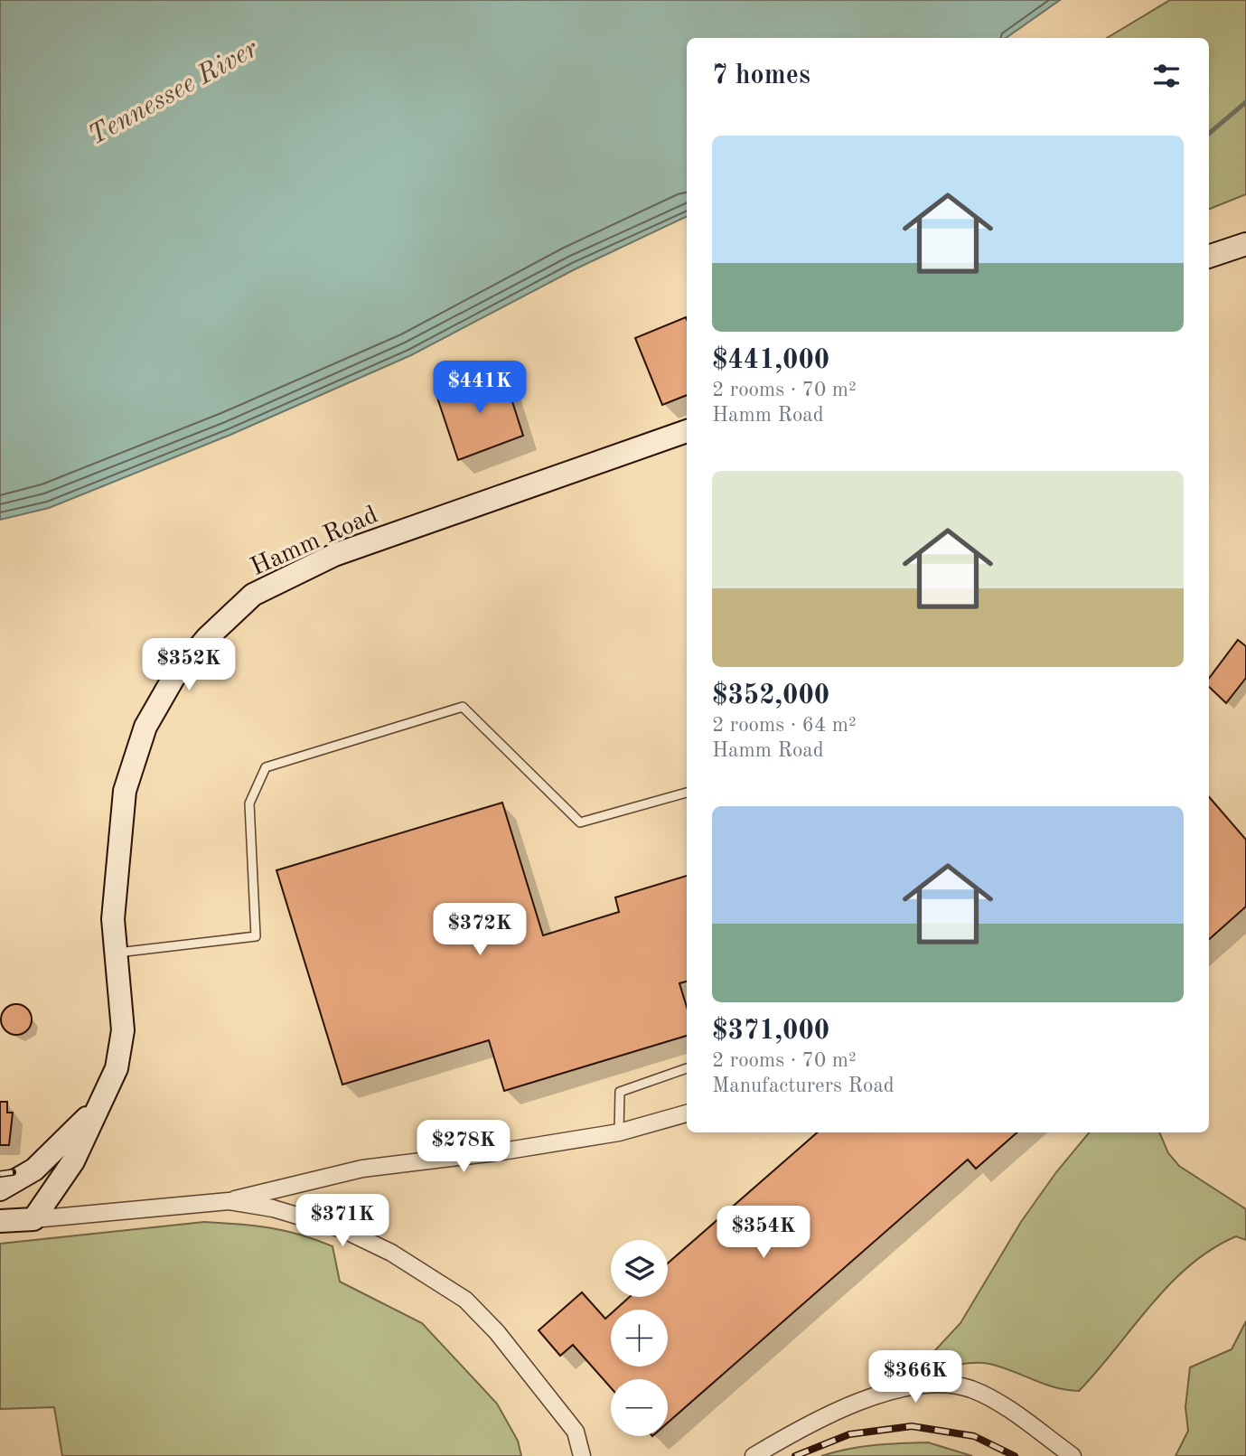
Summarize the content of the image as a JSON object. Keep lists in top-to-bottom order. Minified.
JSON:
{"streets":{"main road":["Hamm Road"]},"water":["Tennessee River"],"page":{"heading":"7 homes","list":[{"name":"$441,000","note":"2 rooms · 70 m² · Hamm Road"},{"name":"$352,000","note":"2 rooms · 64 m² · Hamm Road"},{"name":"$371,000","note":"2 rooms · 70 m² · Manufacturers Road"}],"price":["$441K","$352K","$372K","$278K","$371K","$354K","$366K"],"map_buttons":["+","−"]}}
